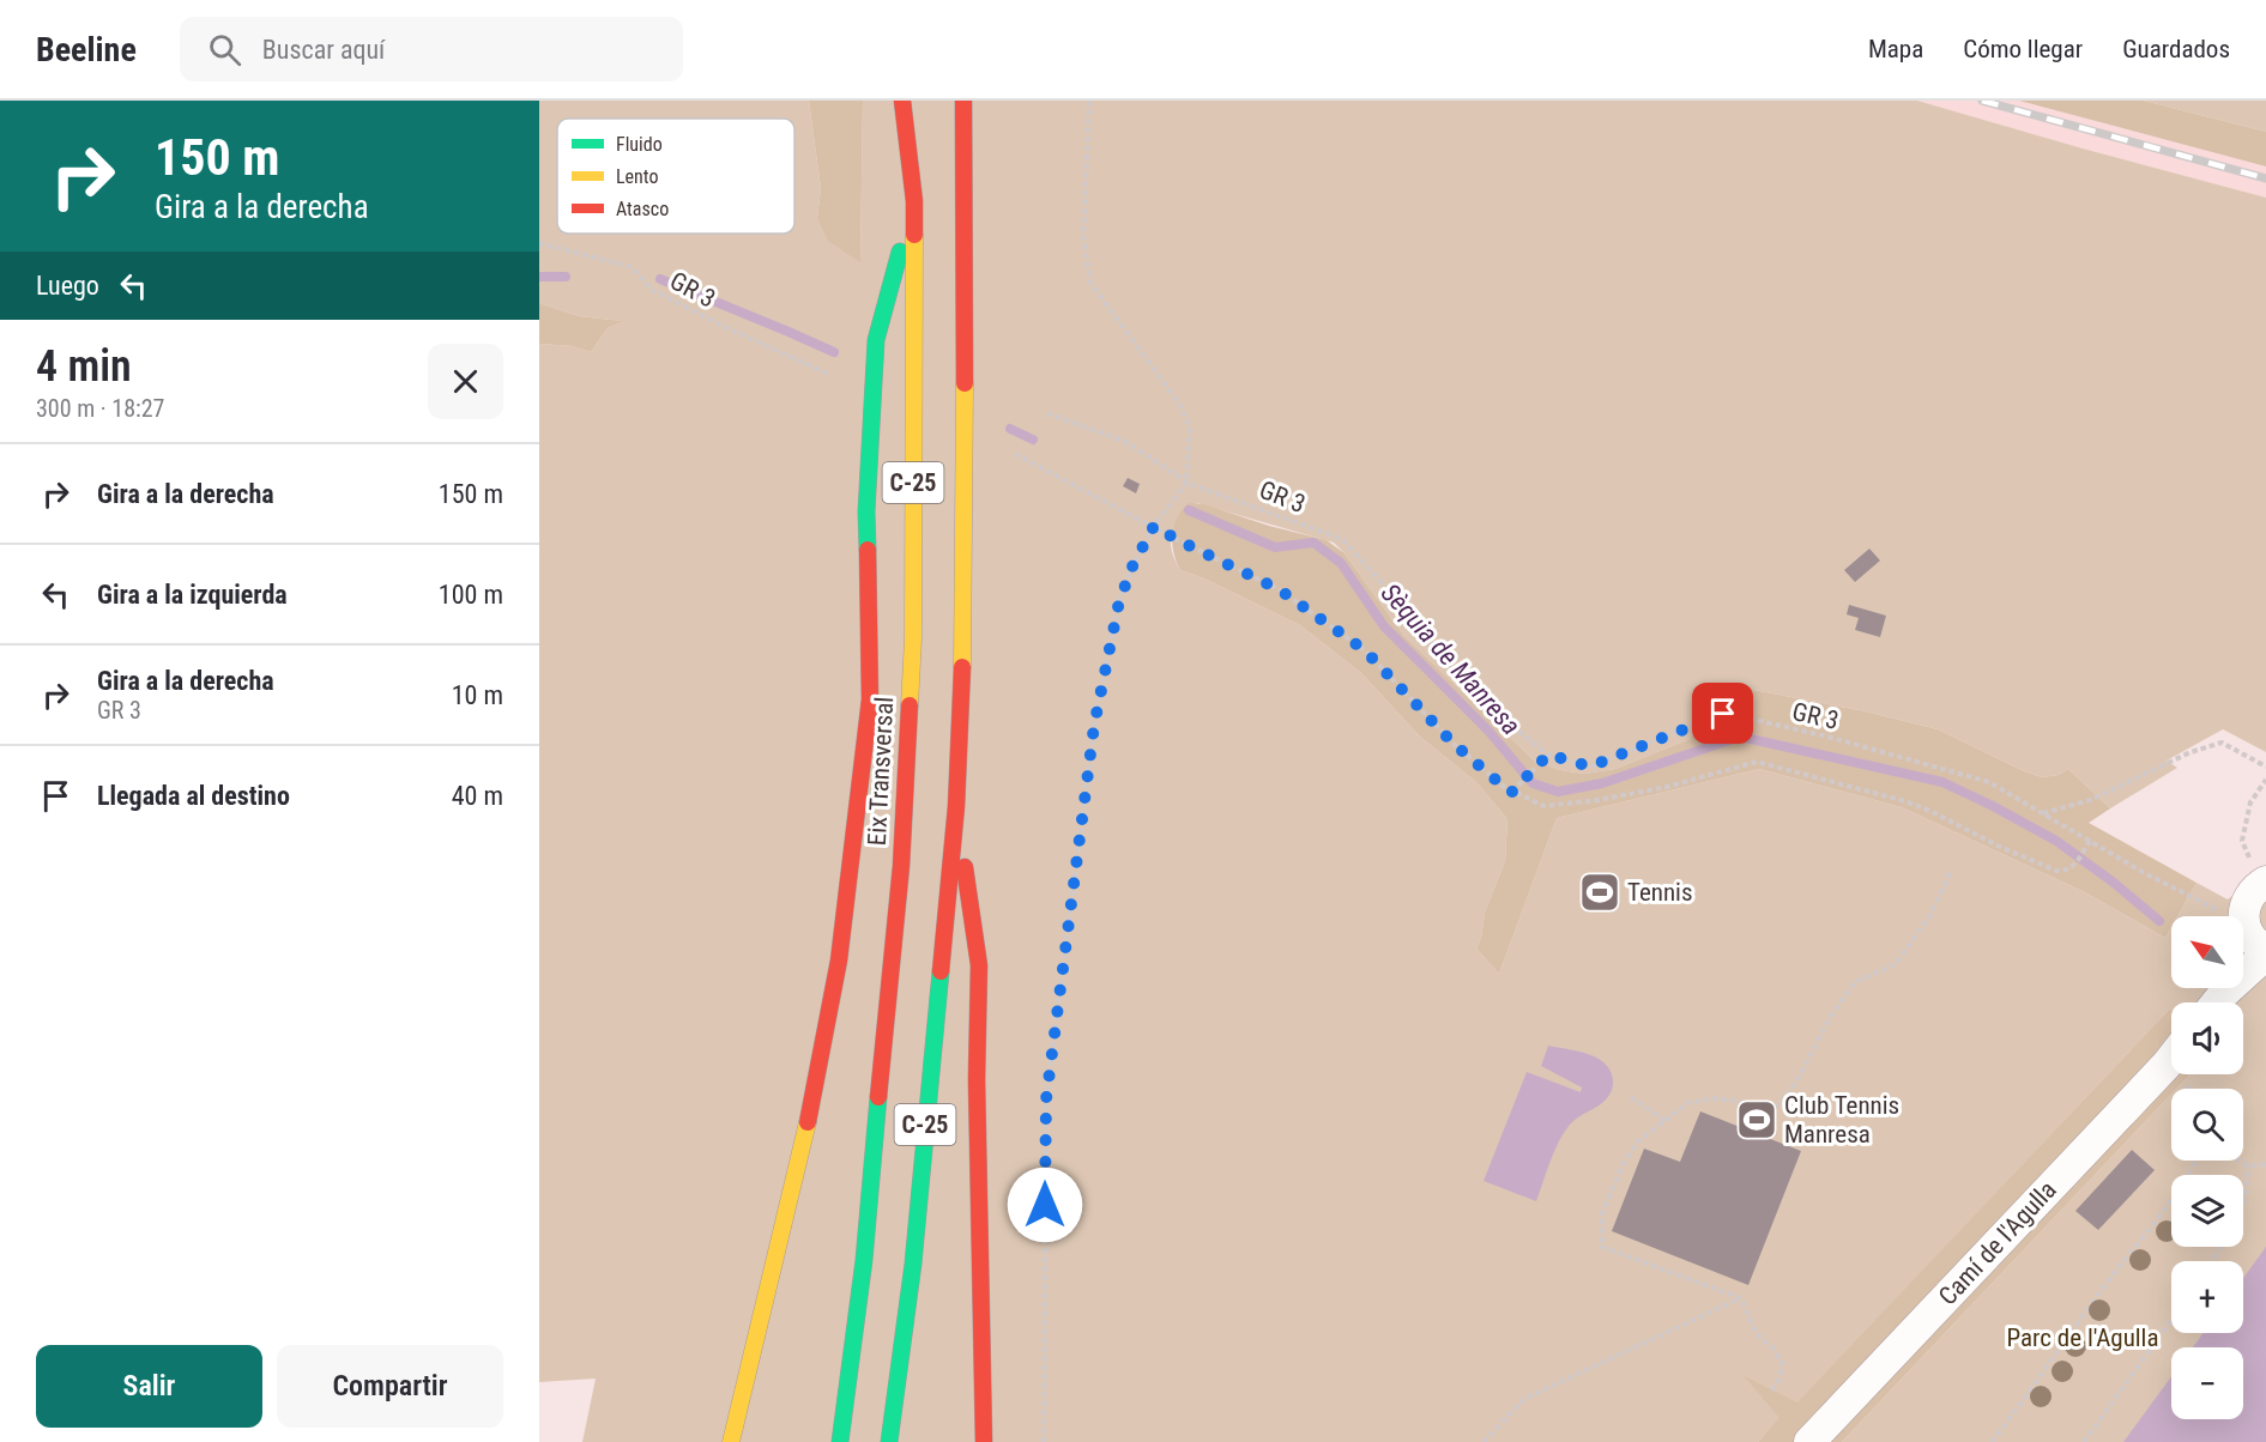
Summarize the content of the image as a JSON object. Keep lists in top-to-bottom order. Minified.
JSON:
{"streets":{"highway":["C-25","Eix Transversal"],"street":["Camí de l'Agulla"],"path":["GR 3"]},"water":["Sèquia de Manresa"],"parks":["Parc de l'Agulla"],"places":{"sports":["Tennis","Club Tennis Manresa"]},"legend":["Fluido","Lento","Atasco"],"north":"top left","page":{"header":"Beeline","search":"Buscar aquí","nav":["Mapa","Cómo llegar","Guardados"],"turn":["150 m","Gira a la derecha"],"then":"Luego","heading":["4 min","300 m · 18:27"],"list":[{"name":"Gira a la derecha","value":"150 m"},{"name":"Gira a la izquierda","value":"100 m"},{"name":"Gira a la derecha","note":"GR 3","value":"10 m"},{"name":"Llegada al destino","value":"40 m"}],"map_buttons":["+","−"],"buttons":["Salir","Compartir"]}}
